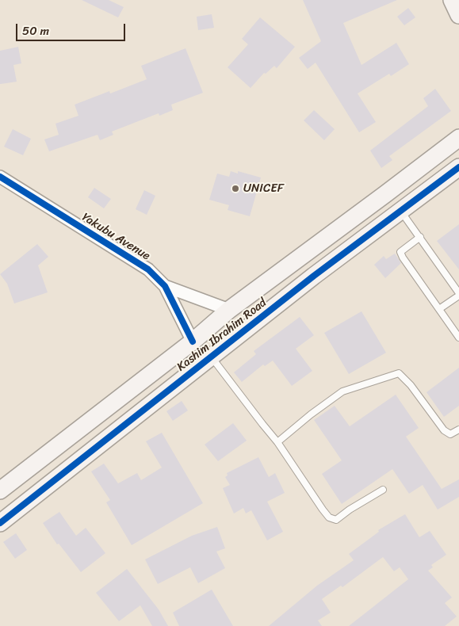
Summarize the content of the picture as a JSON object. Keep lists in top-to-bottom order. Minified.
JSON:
{"streets":{"street":["Yakubu Avenue","Kashim Ibrahim Road"]},"crossings":[["Yakubu Avenue","Kashim Ibrahim Road"]],"places":["UNICEF"],"scale_bar":"50 m"}
